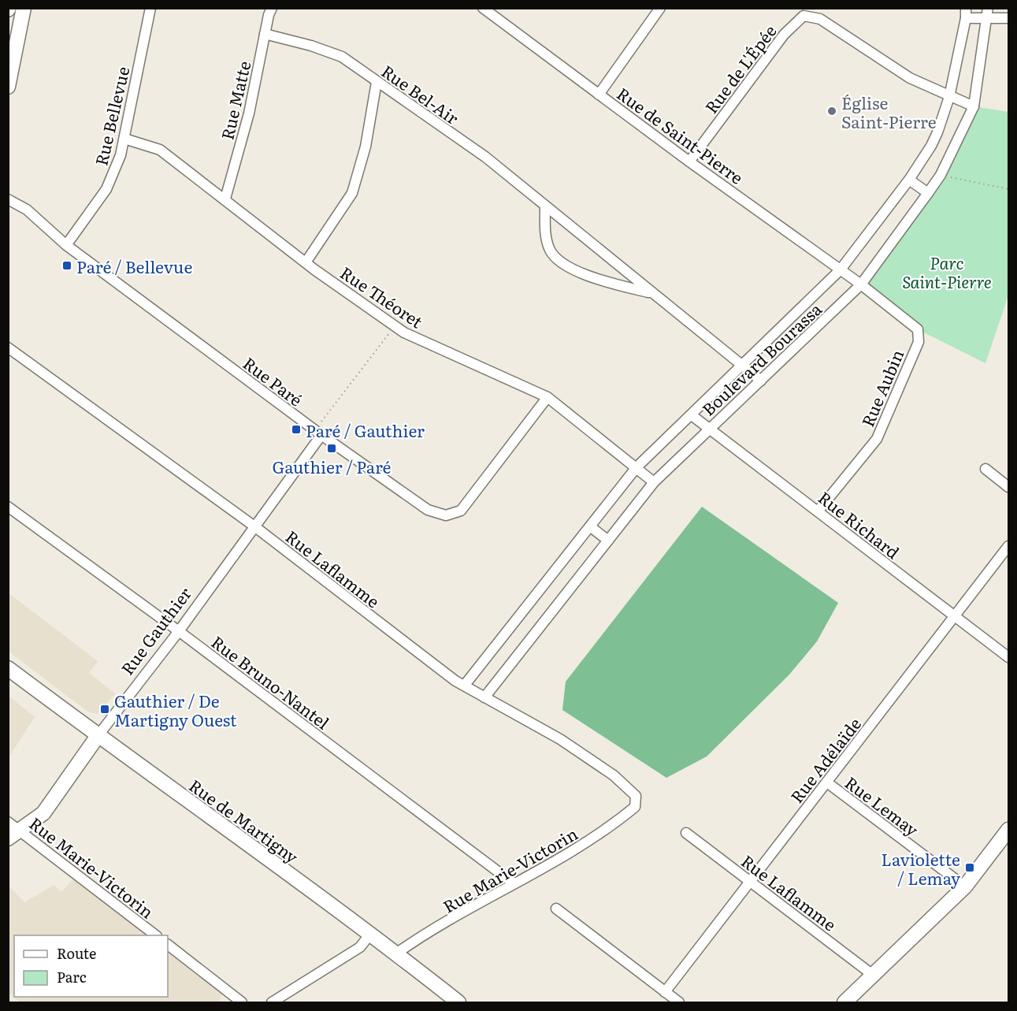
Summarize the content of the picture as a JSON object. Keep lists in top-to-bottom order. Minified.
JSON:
{"streets":{"main road":["Rue Gauthier","Rue de Martigny"],"street":["Rue de L'Épée","Rue Bel-Air","Rue Matte","Rue Bellevue","Rue de Saint-Pierre","Rue Théoret","Boulevard Bourassa","Rue Paré","Rue Aubin","Rue Richard","Rue Laflamme","Rue Bruno-Nantel","Rue Adélaïde","Rue Lemay","Rue Marie-Victorin"]},"crossings":[["Rue de L'Épée","Rue de Saint-Pierre"],["Rue de L'Épée","Boulevard Bourassa"],["Rue Bel-Air","Rue Matte"],["Rue Bel-Air","Boulevard Bourassa"],["Rue Matte","Rue Théoret"],["Rue Bellevue","Rue Théoret"],["Rue Bellevue","Rue Paré"],["Rue de Saint-Pierre","Boulevard Bourassa"],["Rue de Saint-Pierre","Rue Aubin"],["Rue Théoret","Boulevard Bourassa"],["Rue Théoret","Rue Paré"],["Boulevard Bourassa","Rue Aubin"],["Boulevard Bourassa","Rue Richard"],["Boulevard Bourassa","Rue Laflamme"],["Rue Paré","Rue Gauthier"],["Rue Aubin","Rue Richard"],["Rue Richard","Rue Adélaïde"],["Rue Laflamme","Rue Gauthier"],["Rue Laflamme","Rue Adélaïde"],["Rue Laflamme","Rue Marie-Victorin"],["Rue Gauthier","Rue Bruno-Nantel"],["Rue Gauthier","Rue de Martigny"],["Rue Gauthier","Rue Marie-Victorin"],["Rue Bruno-Nantel","Rue Marie-Victorin"],["Rue Adélaïde","Rue Lemay"],["Rue de Martigny","Rue Marie-Victorin"]],"parks":["Parc Saint-Pierre"],"places":{"other":["Église Saint-Pierre"],"transit":["Paré / Bellevue","Paré / Gauthier","Gauthier / Paré","Gauthier / De Martigny Ouest","Laviolette / Lemay"]},"legend":["Route","Parc"]}
